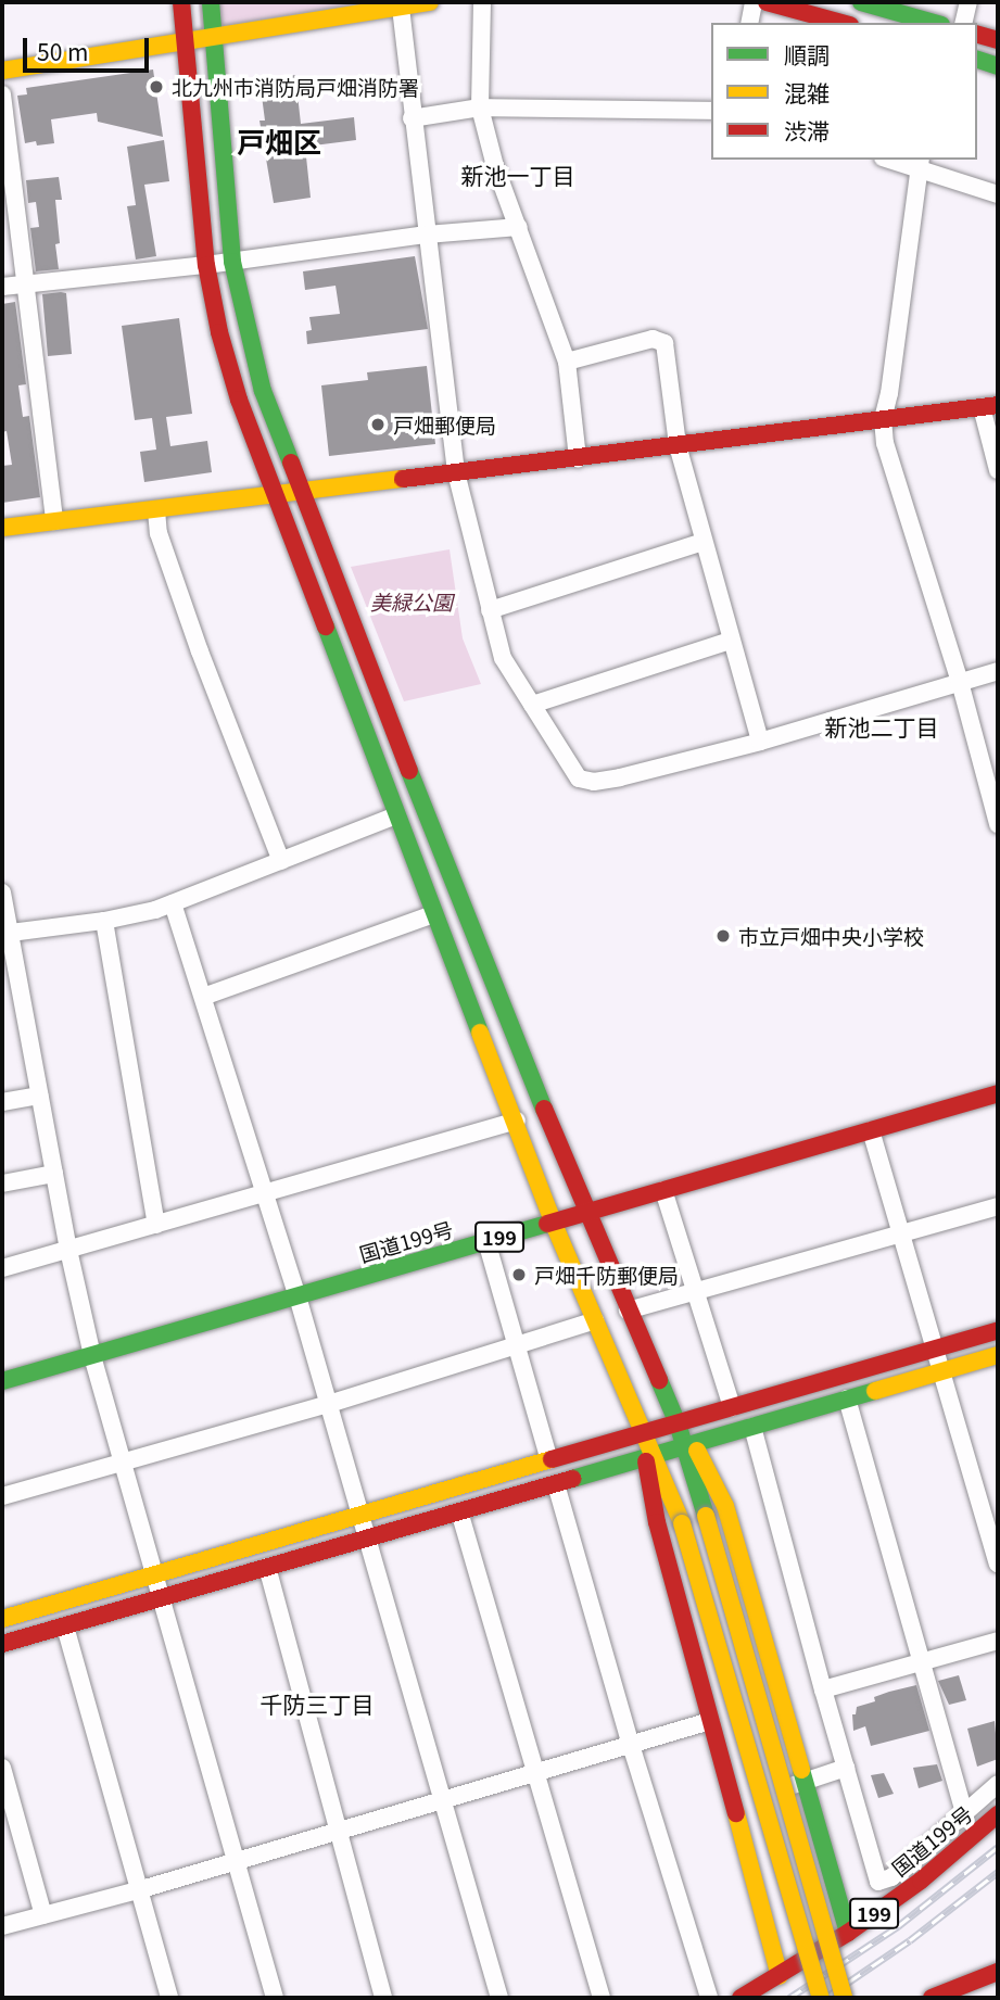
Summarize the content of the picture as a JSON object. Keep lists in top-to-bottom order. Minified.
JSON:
{"streets":{"main road":["199","国道199号"]},"districts":["戸畑区","新池一丁目","新池二丁目","千防三丁目"],"parks":["美緑公園"],"places":["北九州市消防局戸畑消防署","戸畑郵便局","市立戸畑中央小学校","戸畑千防郵便局"],"legend":["順調","混雑","渋滞"],"scale_bar":"50 m"}
